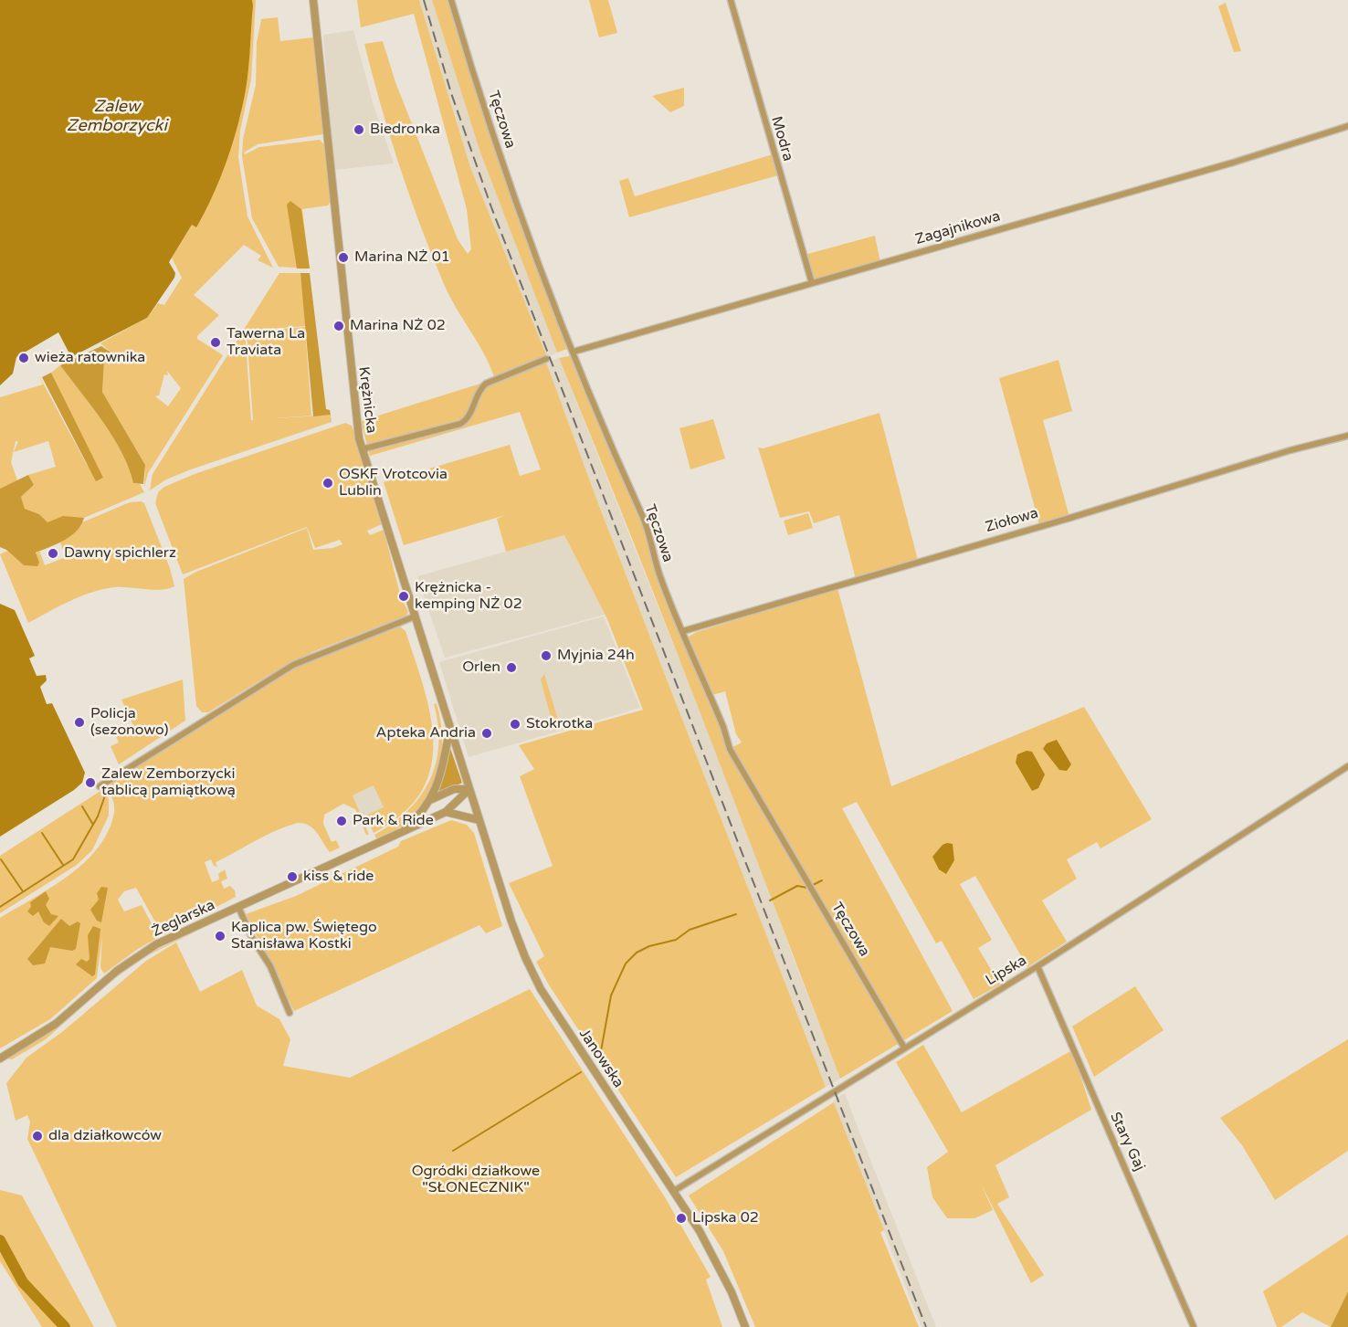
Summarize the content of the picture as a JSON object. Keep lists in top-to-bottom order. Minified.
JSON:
{"streets":{"street":["Tęczowa","Modra","Zagajnikowa","Krężnicka","Ziołowa","Żeglarska","Lipska","Janowska","Stary Gaj"]},"crossings":[["Tęczowa","Zagajnikowa"],["Tęczowa","Ziołowa"],["Tęczowa","Lipska"],["Modra","Zagajnikowa"],["Krężnicka","Żeglarska"],["Krężnicka","Janowska"],["Żeglarska","Janowska"],["Lipska","Janowska"],["Lipska","Stary Gaj"]],"water":["Zalew Zemborzycki"],"parks":["Ogródki działkowe \"SŁONECZNIK\""],"places":["Biedronka","Marina NŻ 01","Marina NŻ 02","Tawerna La Traviata","wieża ratownika","OSKF Vrotcovia Lublin","Dawny spichlerz","Krężnicka - kemping NŻ 02","Myjnia 24h","Orlen","Policja (sezonowo)","Stokrotka","Apteka Andria","Zalew Zemborzycki tablicą pamiątkową","Park & Ride","kiss & ride","Kaplica pw. Świętego Stanisława Kostki","dla działkowców","Lipska 02"]}
